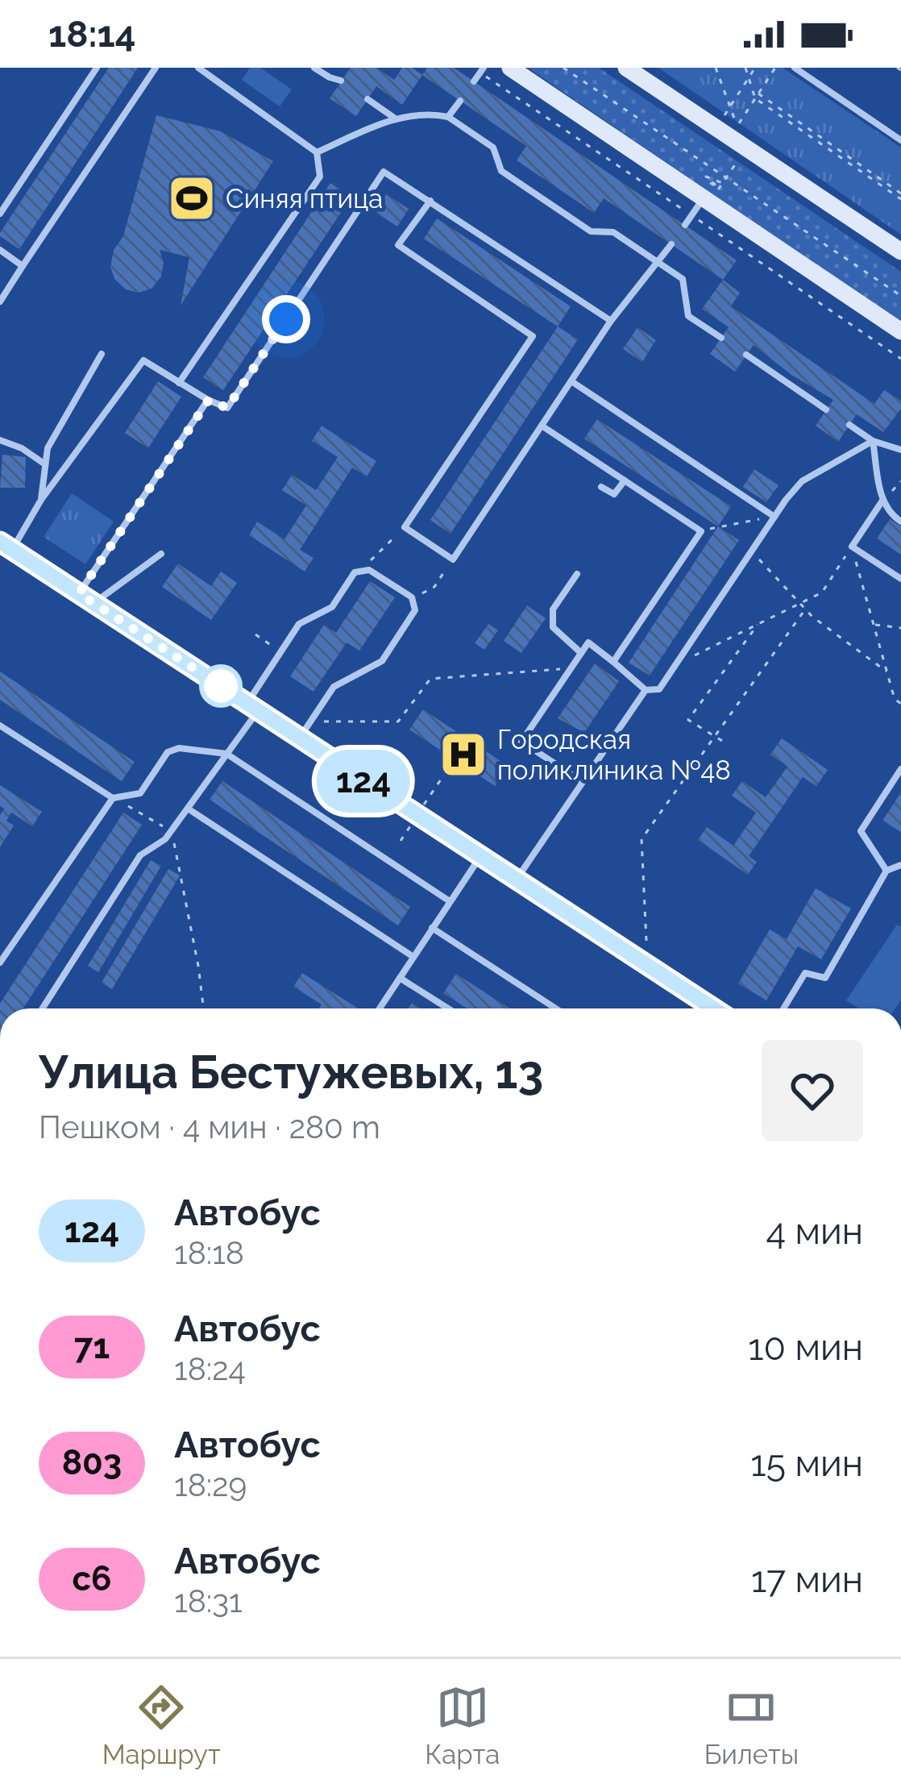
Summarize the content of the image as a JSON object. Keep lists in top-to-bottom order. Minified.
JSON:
{"places":{"sports":["Синяя птица"],"hospital":["Городская поликлиника №48"]},"lines":["bus line 124"],"page":{"status":"18:14","on_map":"124","heading":["Улица Бестужевых, 13","Пешком · 4 мин · 280 m"],"list":[{"mark":"124","name":"Автобус","note":"18:18","value":"4 мин"},{"mark":"71","name":"Автобус","note":"18:24","value":"10 мин"},{"mark":"803","name":"Автобус","note":"18:29","value":"15 мин"},{"mark":"с6","name":"Автобус","note":"18:31","value":"17 мин"}],"tabs":["Маршрут","Карта","Билеты"]}}
